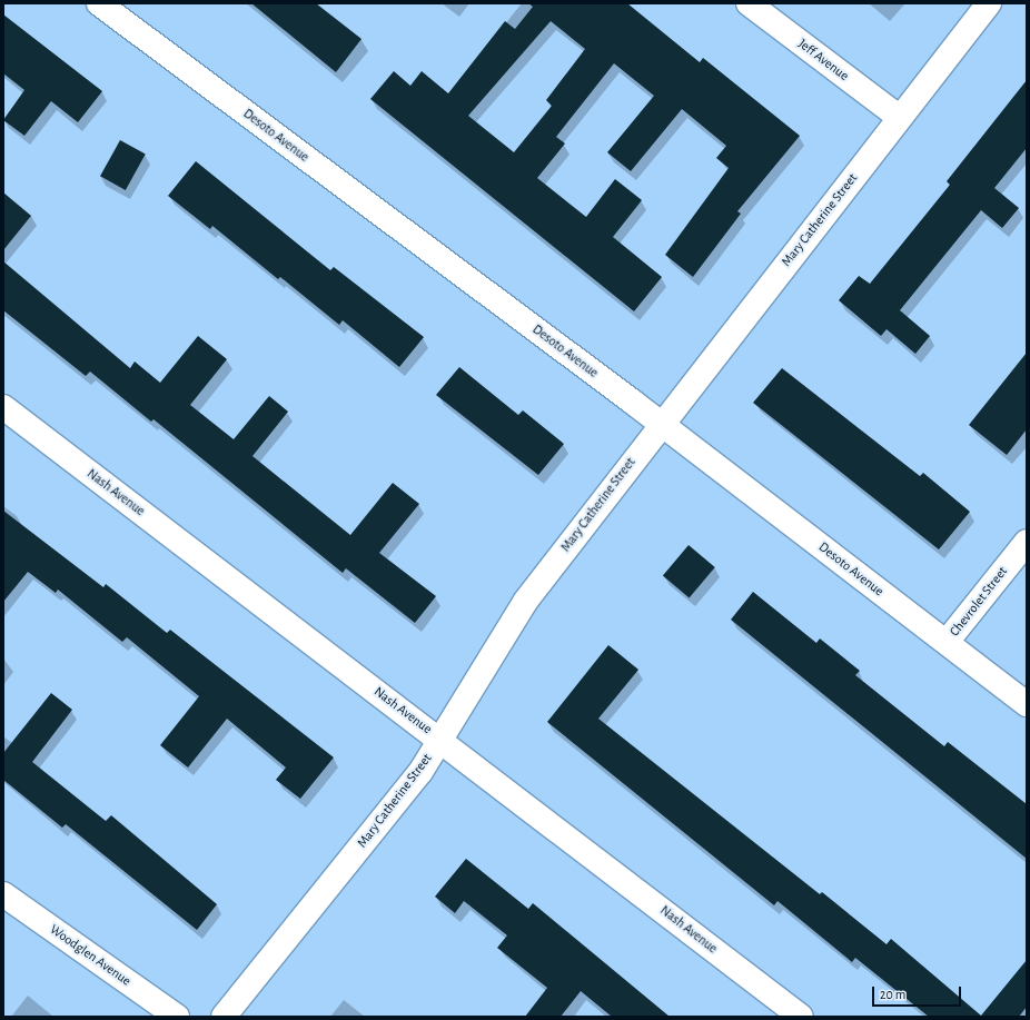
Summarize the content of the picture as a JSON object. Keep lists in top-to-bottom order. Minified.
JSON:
{"streets":{"street":["Jeff Avenue","Desoto Avenue","Mary Catherine Street","Nash Avenue","Chevrolet Street","Woodglen Avenue"]},"crossings":[["Jeff Avenue","Mary Catherine Street"],["Desoto Avenue","Mary Catherine Street"],["Desoto Avenue","Chevrolet Street"],["Mary Catherine Street","Nash Avenue"]],"scale_bar":"20 m"}
